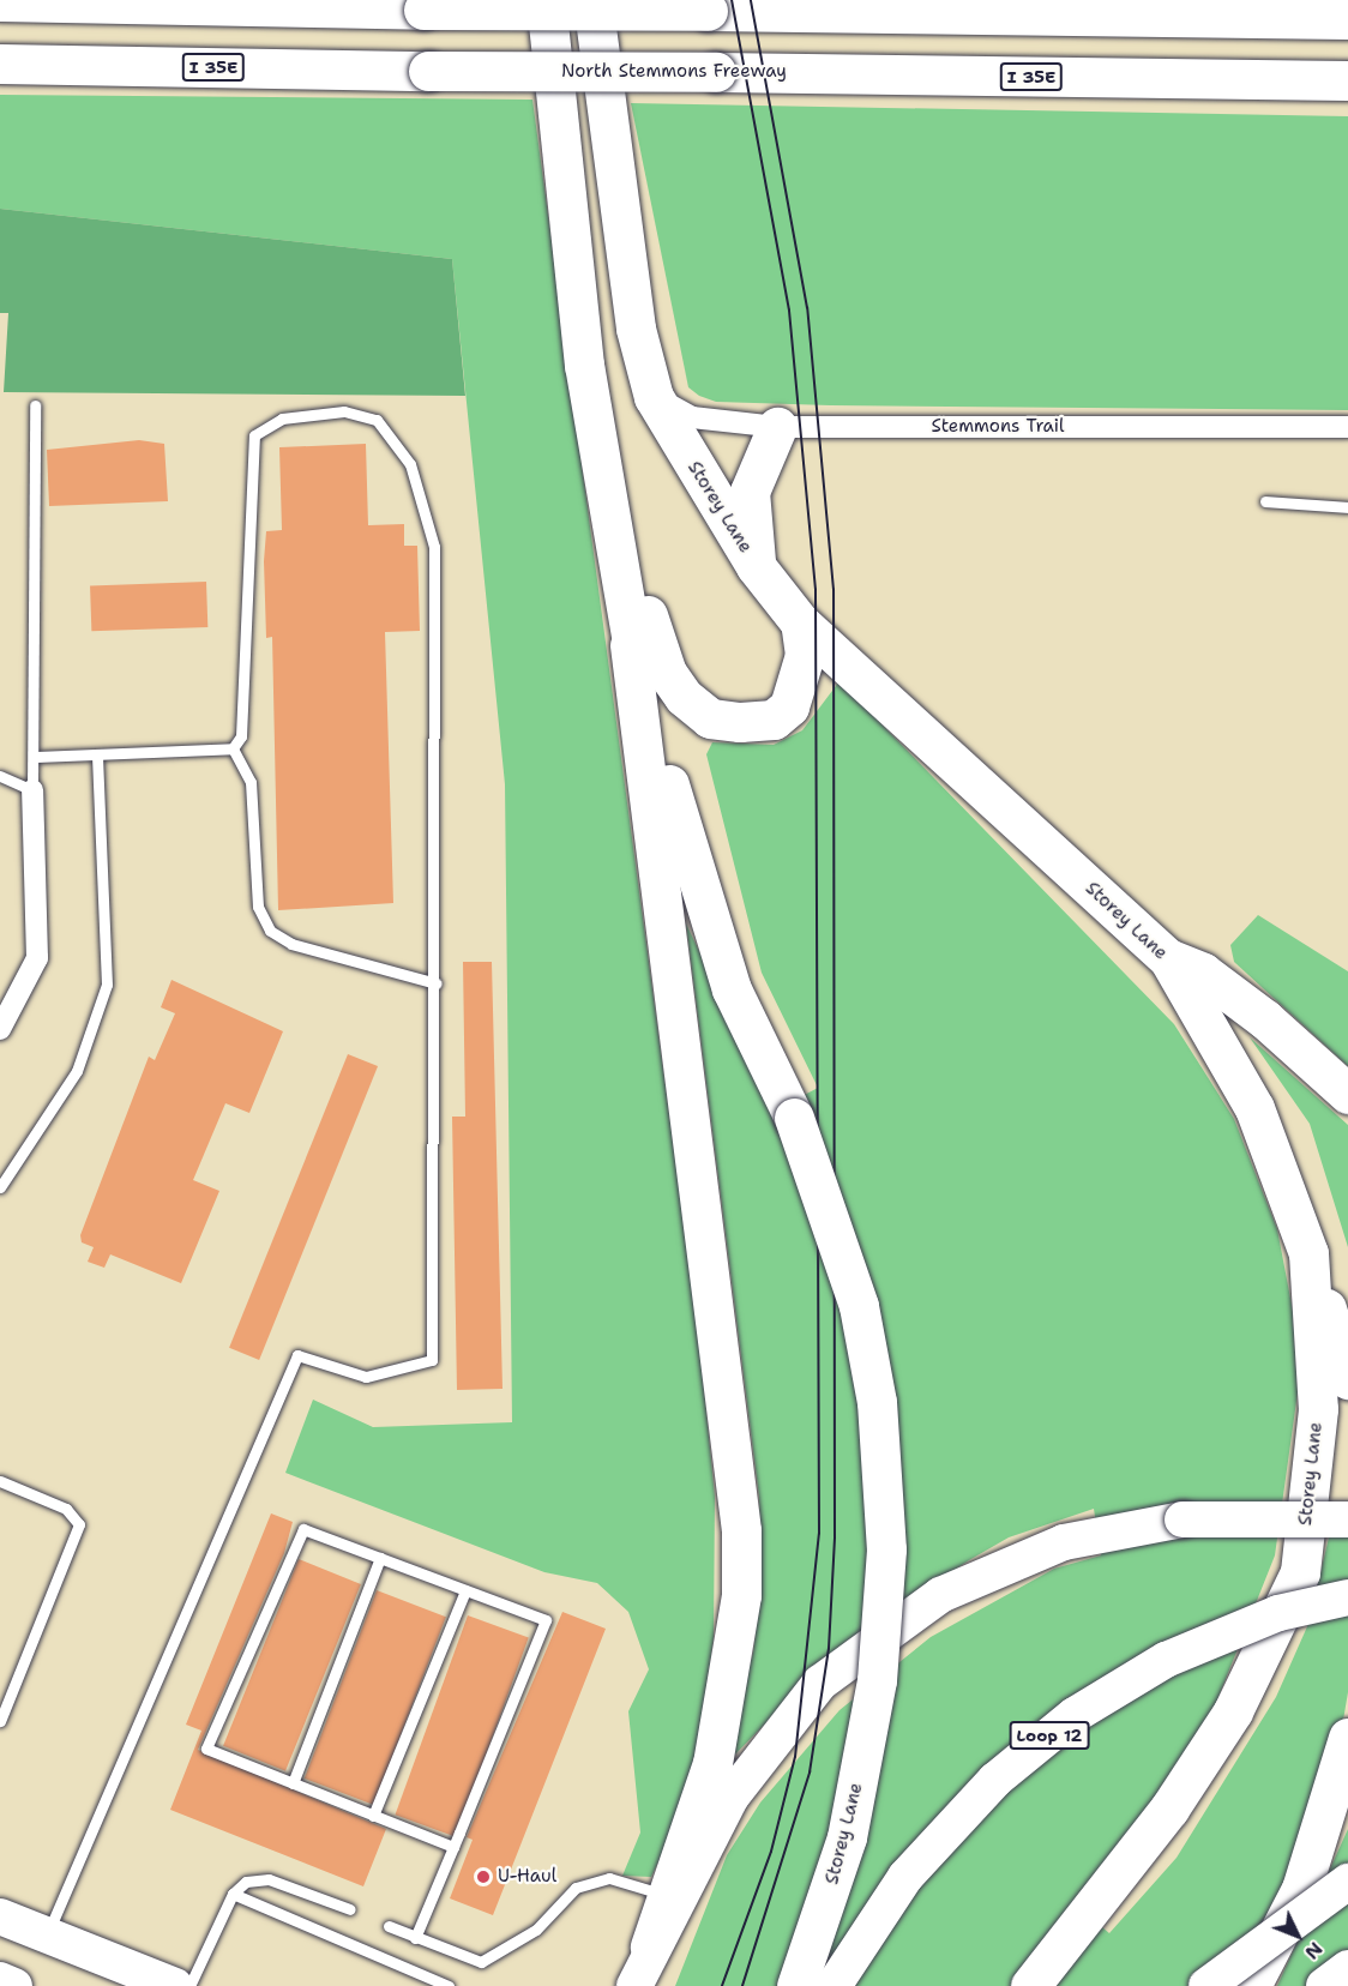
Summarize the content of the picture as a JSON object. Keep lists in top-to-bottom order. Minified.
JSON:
{"streets":{"highway":["I 35E","North Stemmons Freeway","Storey Lane"],"main road":["Loop 12"],"street":["Stemmons Trail"]},"crossings":[["Stemmons Trail","Storey Lane"]],"places":["U-Haul"],"north":"bottom right"}
